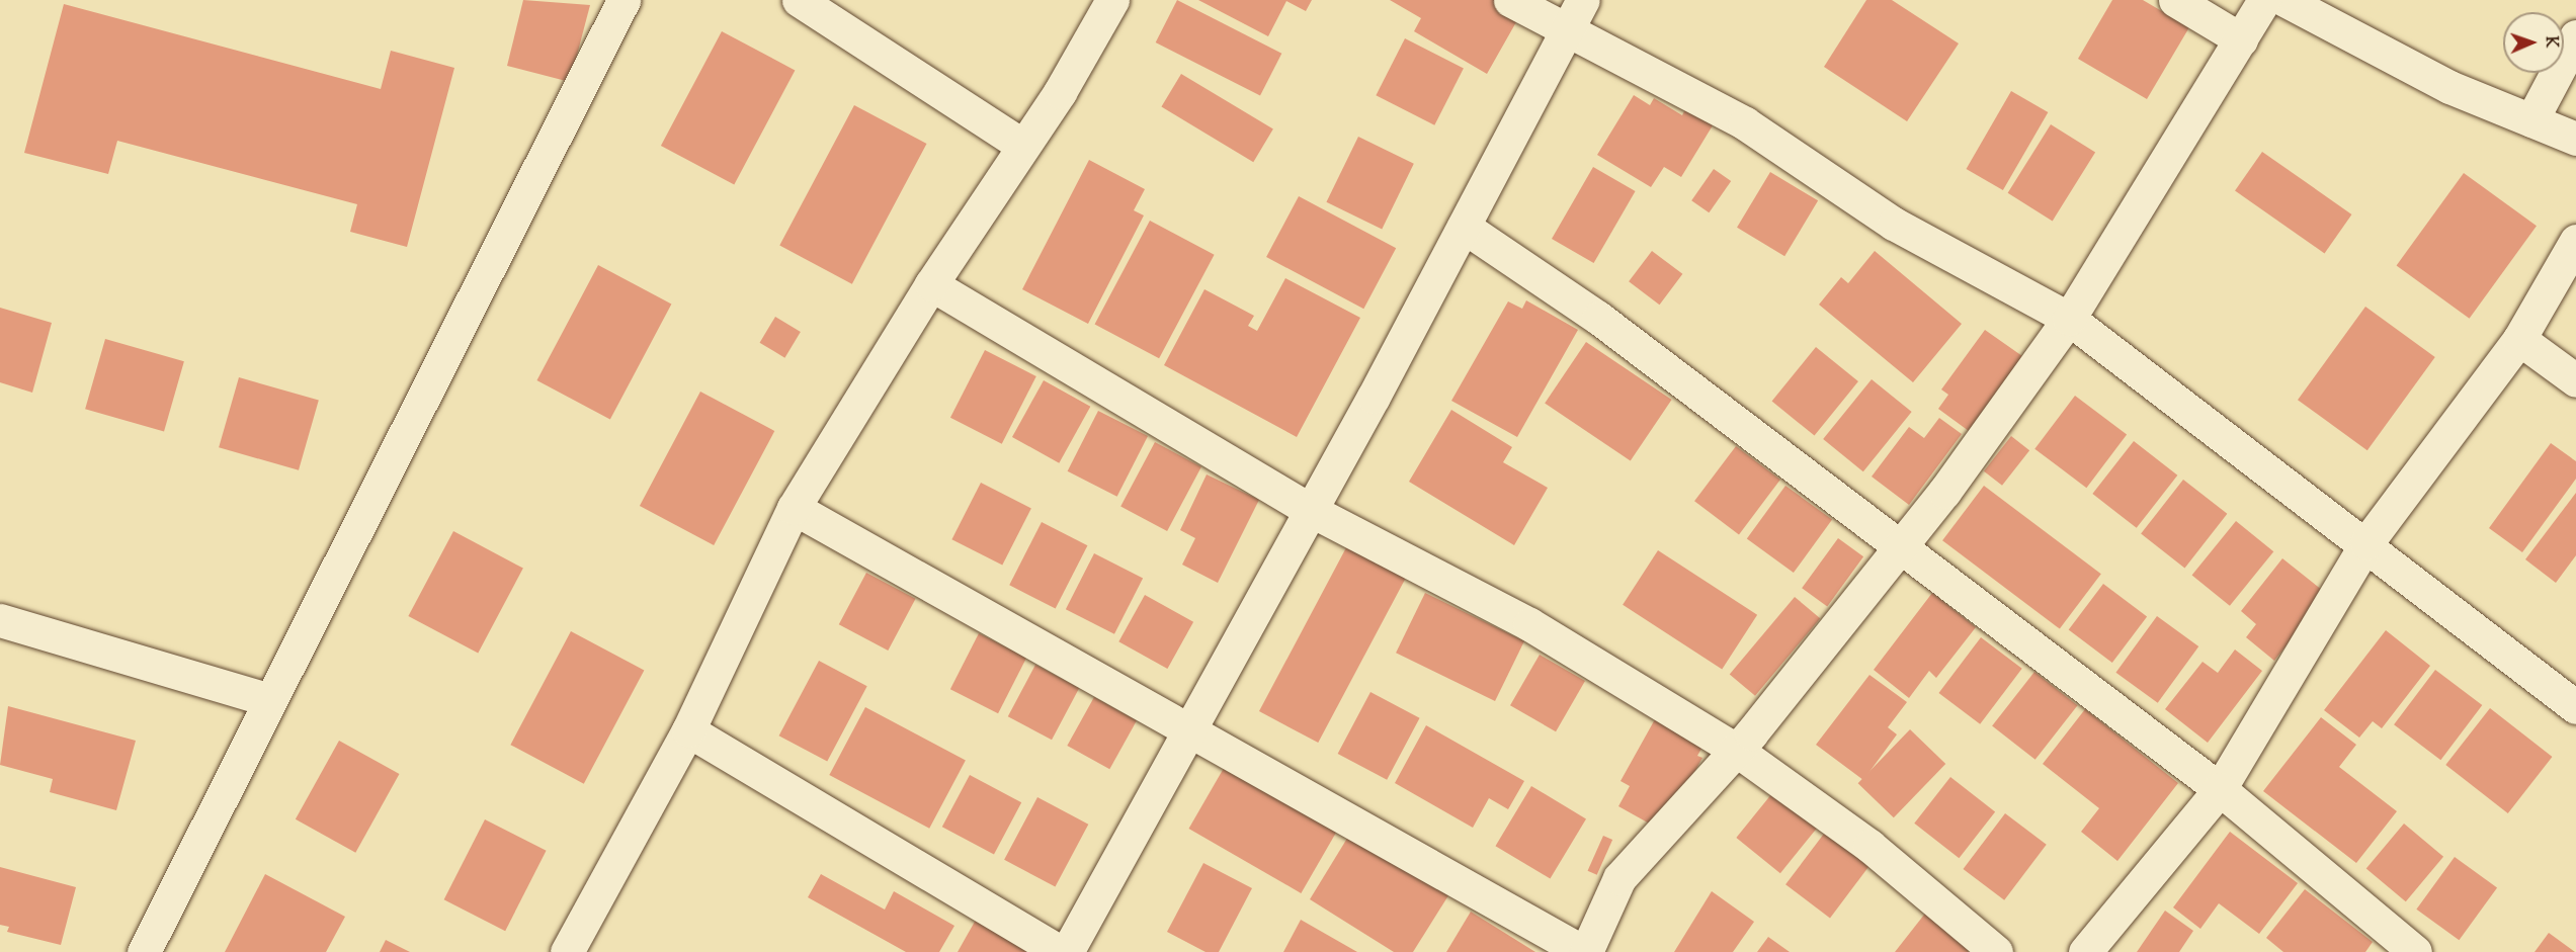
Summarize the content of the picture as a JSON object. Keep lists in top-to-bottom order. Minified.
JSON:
{"north":"right"}
